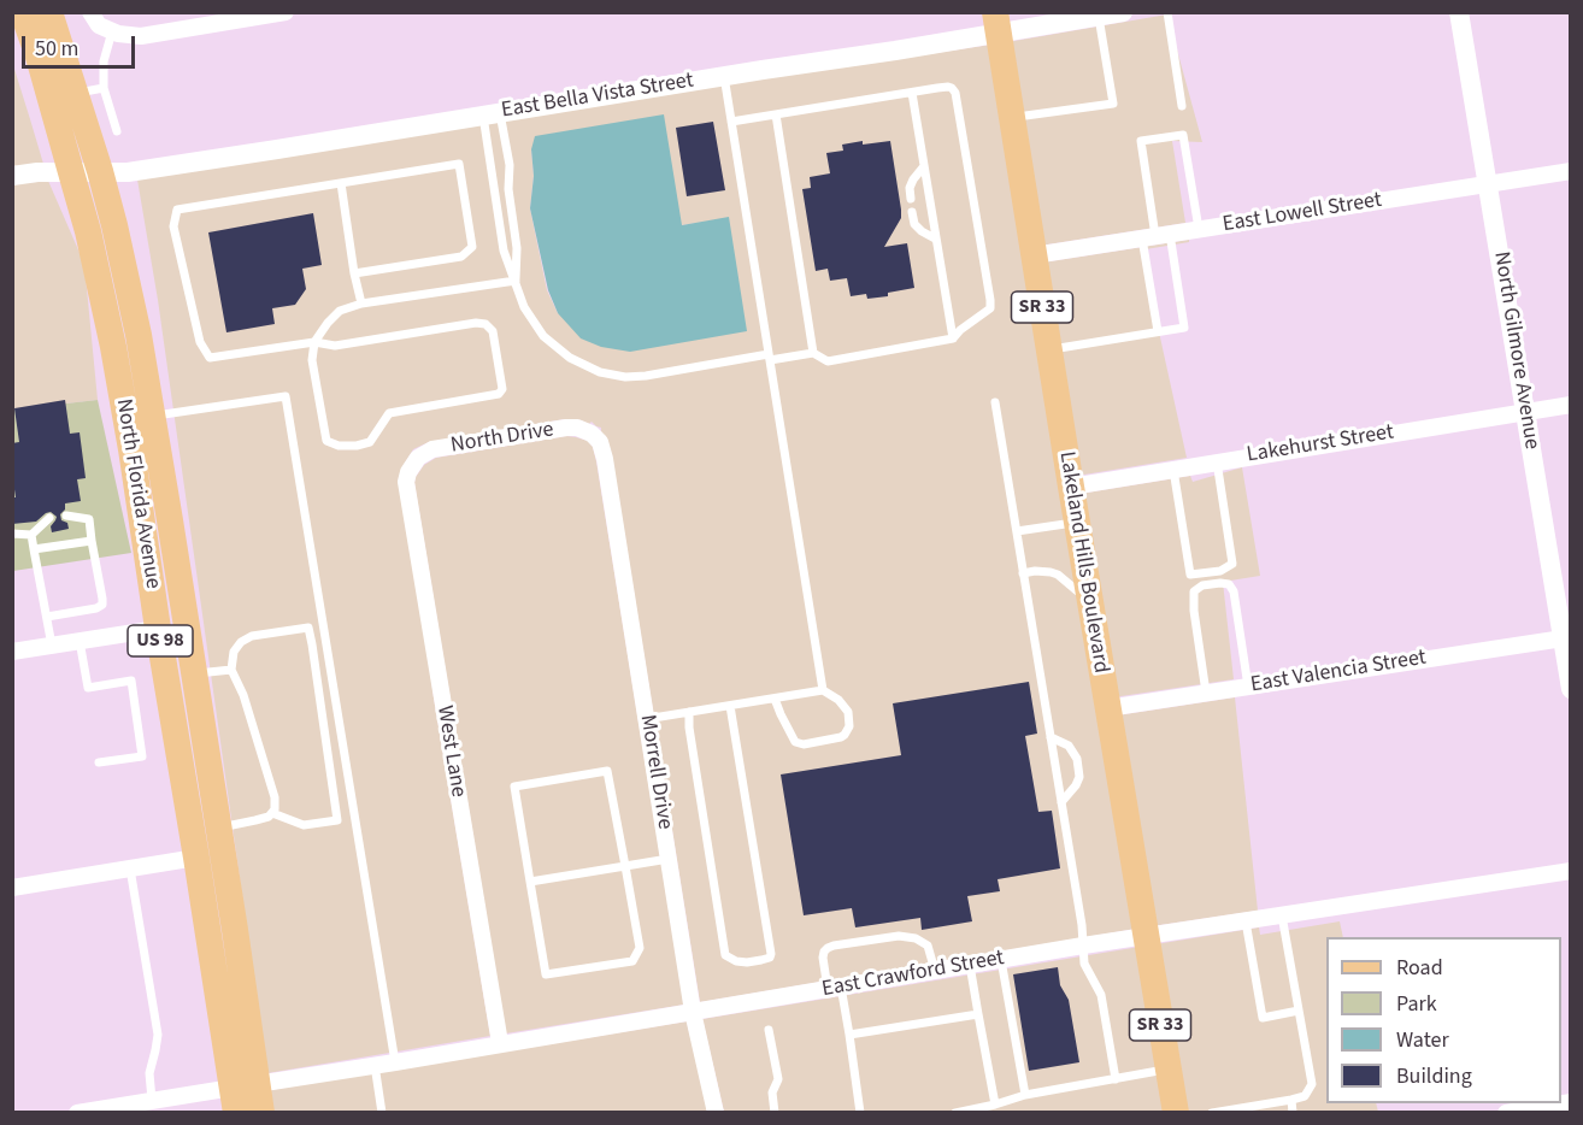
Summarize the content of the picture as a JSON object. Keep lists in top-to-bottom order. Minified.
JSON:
{"streets":{"main road":["SR 33","North Florida Avenue","Lakeland Hills Boulevard","US 98"],"street":["East Bella Vista Street","East Lowell Street","North Gilmore Avenue","North Drive","Lakehurst Street","East Valencia Street","West Lane","Morrell Drive","East Crawford Street"]},"crossings":[["East Bella Vista Street","North Florida Avenue"],["East Bella Vista Street","Lakeland Hills Boulevard"],["East Lowell Street","North Gilmore Avenue"],["East Lowell Street","Lakeland Hills Boulevard"],["North Gilmore Avenue","Lakehurst Street"],["North Gilmore Avenue","East Valencia Street"],["North Drive","West Lane"],["North Drive","Morrell Drive"],["Lakehurst Street","Lakeland Hills Boulevard"],["North Florida Avenue","East Crawford Street"],["Lakeland Hills Boulevard","East Valencia Street"],["Lakeland Hills Boulevard","East Crawford Street"],["West Lane","East Crawford Street"],["Morrell Drive","East Crawford Street"]],"legend":["Road","Park","Water","Building"],"scale_bar":"50 m"}
